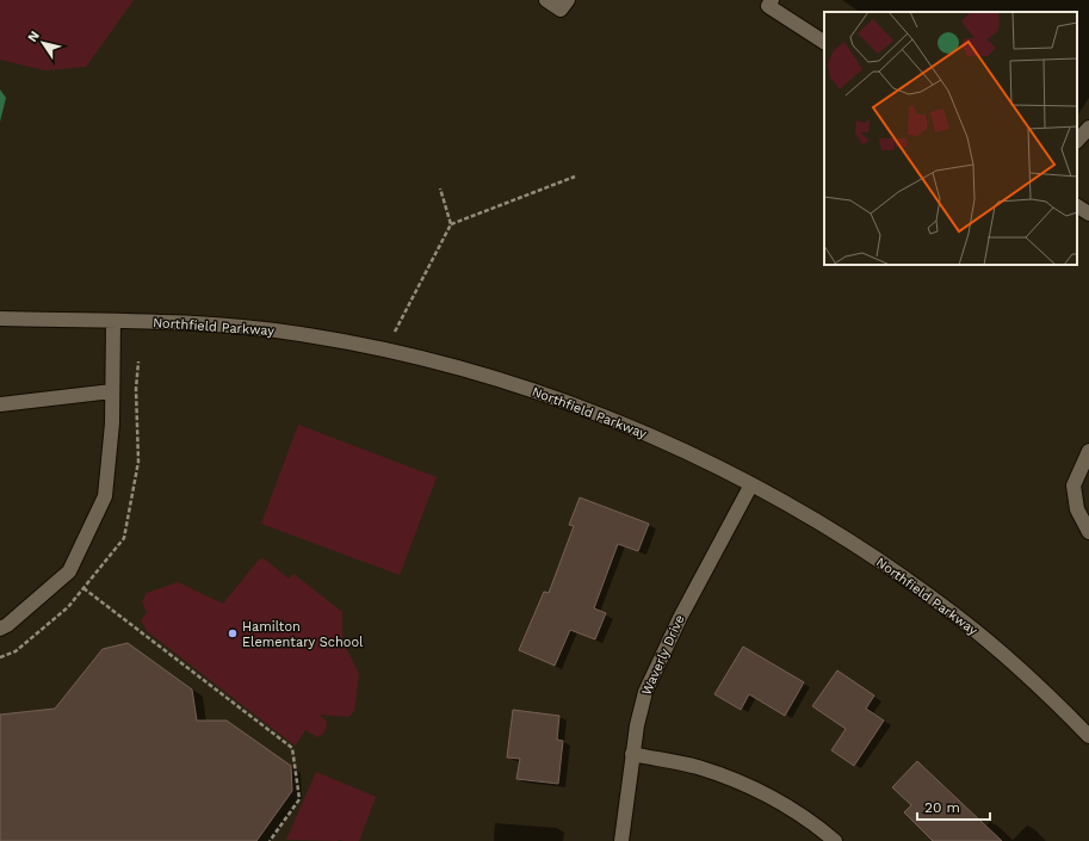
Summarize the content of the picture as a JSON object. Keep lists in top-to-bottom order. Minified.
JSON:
{"streets":{"street":["Northfield Parkway","Waverly Drive"]},"crossings":[["Northfield Parkway","Waverly Drive"]],"places":["Hamilton Elementary School"],"scale_bar":"20 m","north":"top left"}
